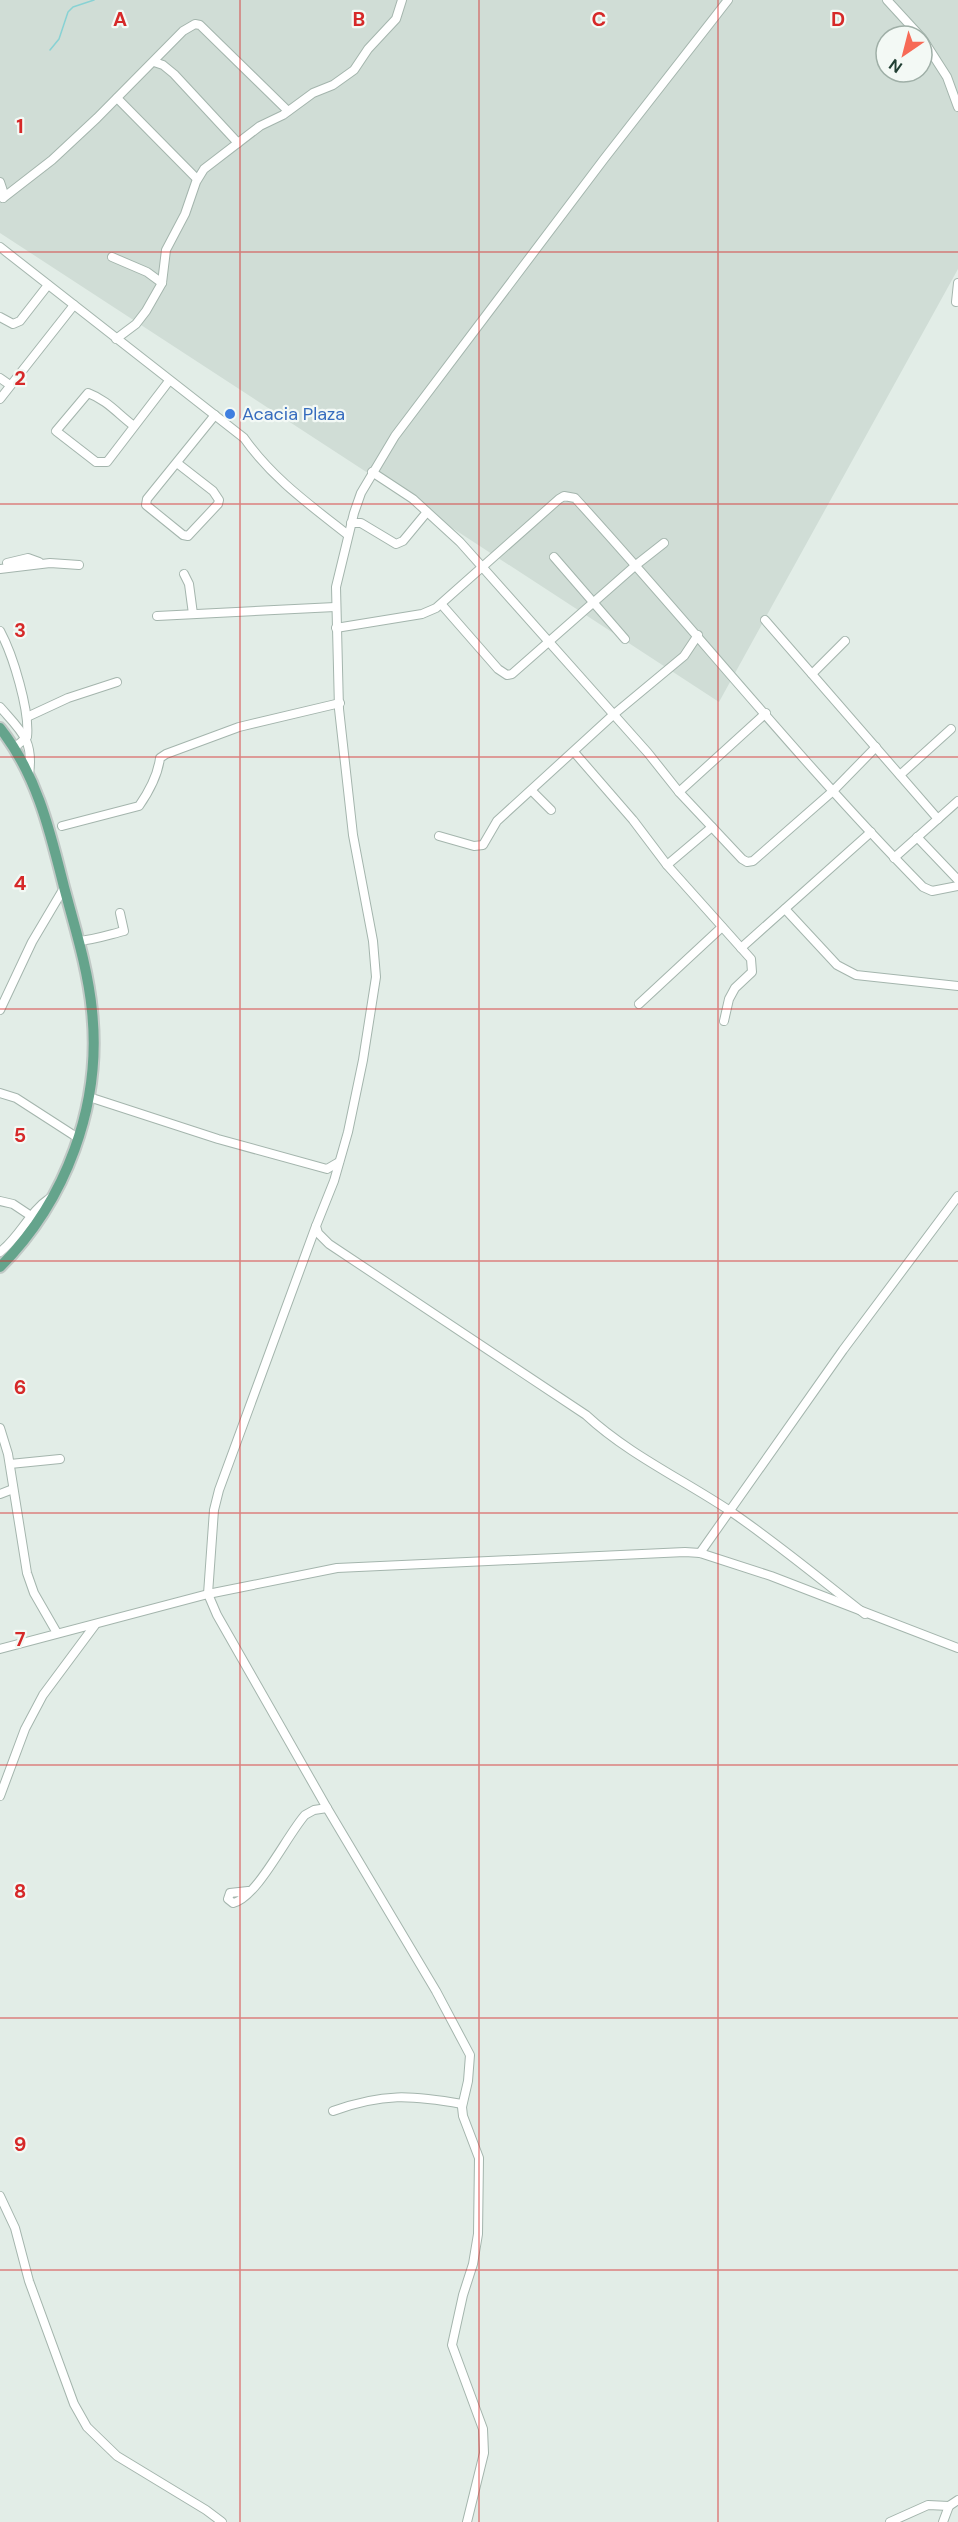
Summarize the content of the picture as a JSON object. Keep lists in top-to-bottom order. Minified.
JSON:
{"places":["Acacia Plaza"],"north":"bottom left","grid":{"columns":["A","B","C","D"],"rows":["1","2","3","4","5","6","7","8","9"]}}
